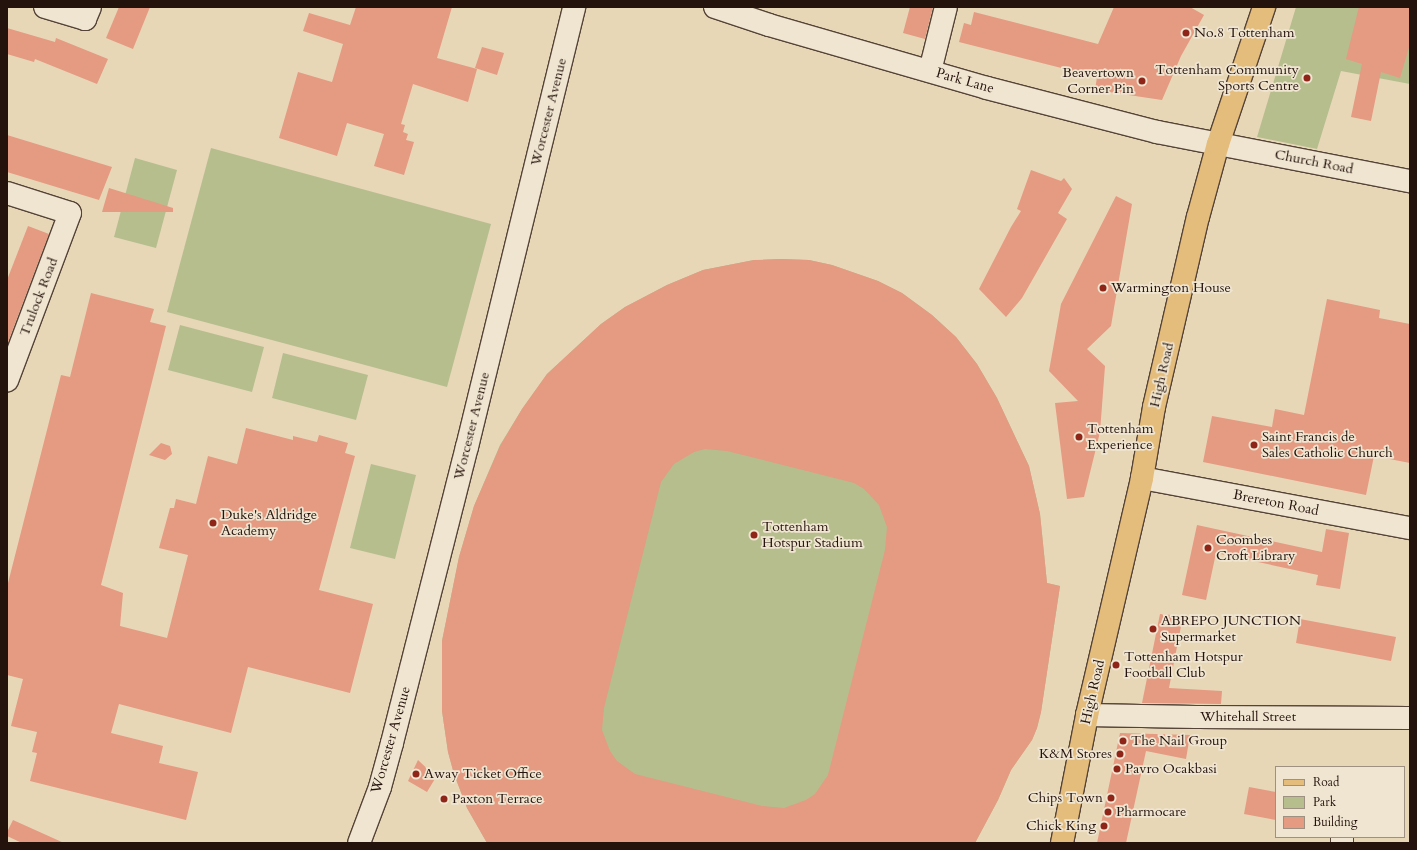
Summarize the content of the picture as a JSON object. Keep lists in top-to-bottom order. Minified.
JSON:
{"streets":{"main road":["High Road"],"street":["Park Lane","Worcester Avenue","Church Road","Trulock Road","Brereton Road","Whitehall Street"]},"crossings":[["Park Lane","Church Road"],["Park Lane","High Road"],["Church Road","High Road"],["High Road","Brereton Road"],["High Road","Whitehall Street"]],"places":["No.8 Tottenham","Tottenham Community Sports Centre","Beavertown Corner Pin","Warmington House","Tottenham Experience","Saint Francis de Sales Catholic Church","Duke's Aldridge Academy","Tottenham Hotspur Stadium","Coombes Croft Library","ABREPO JUNCTION Supermarket","Tottenham Hotspur Football Club","The Nail Group","K&M Stores","Pavro Ocakbasi","Away Ticket Office","Chips Town","Paxton Terrace","Pharmocare","Chick King"],"legend":["Road","Park","Building"]}
